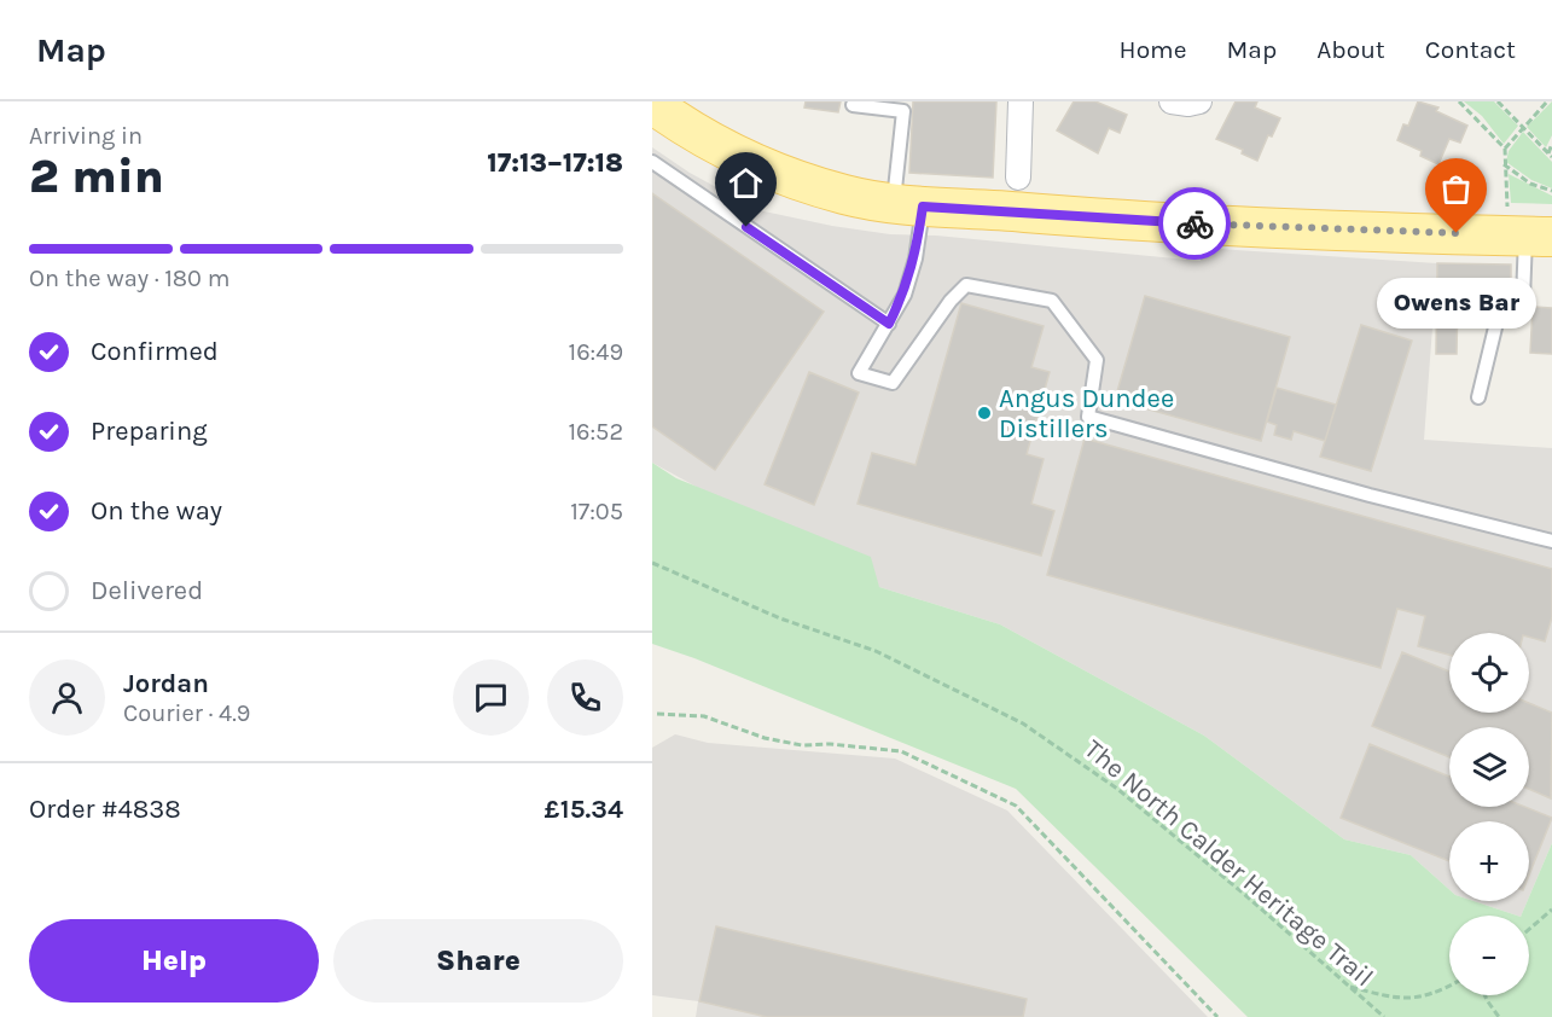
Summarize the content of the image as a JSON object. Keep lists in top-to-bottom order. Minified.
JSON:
{"streets":{"path":["The North Calder Heritage Trail"]},"places":["Owens Bar","Angus Dundee Distillers"],"page":{"header":"Map","nav":["Home","Map","About","Contact"],"heading":["2 min","Arriving in","17:13–17:18"],"panel":["Jordan","Courier · 4.9","Order #4838","£15.34"],"bar":"On the way · 180 m","bubble":"Owens Bar","list":[["Confirmed","16:49"],["Preparing","16:52"],["On the way","17:05"],"Delivered"],"map_buttons":["+","−"],"buttons":["Help","Share"]}}
